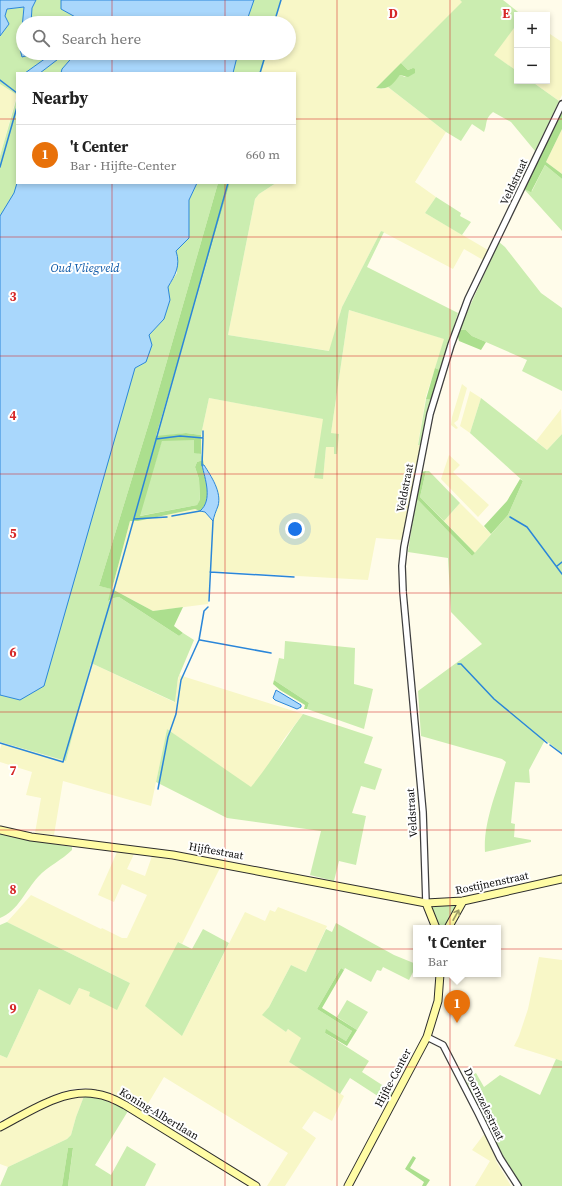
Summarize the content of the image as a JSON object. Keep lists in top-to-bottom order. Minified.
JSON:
{"streets":{"street":["Veldstraat","Hijftestraat","Rostijnenstraat","Hijfte-Center","Doornzelestraat","Koning-Albertlaan"]},"crossings":[["Veldstraat","Hijftestraat"],["Veldstraat","Rostijnenstraat"],["Hijftestraat","Rostijnenstraat"],["Hijfte-Center","Doornzelestraat"]],"water":["Oud Vliegveld"],"page":{"map_buttons":["+","−"],"search":"Search here","heading":"Nearby","list":[{"mark":"1","name":"'t Center","note":"Bar · Hijfte-Center","value":"660 m"}],"popup":["'t Center","Bar"],"pins":"1"},"grid":{"columns":["D","E"],"rows":["3","4","5","6","7","8","9"]}}
